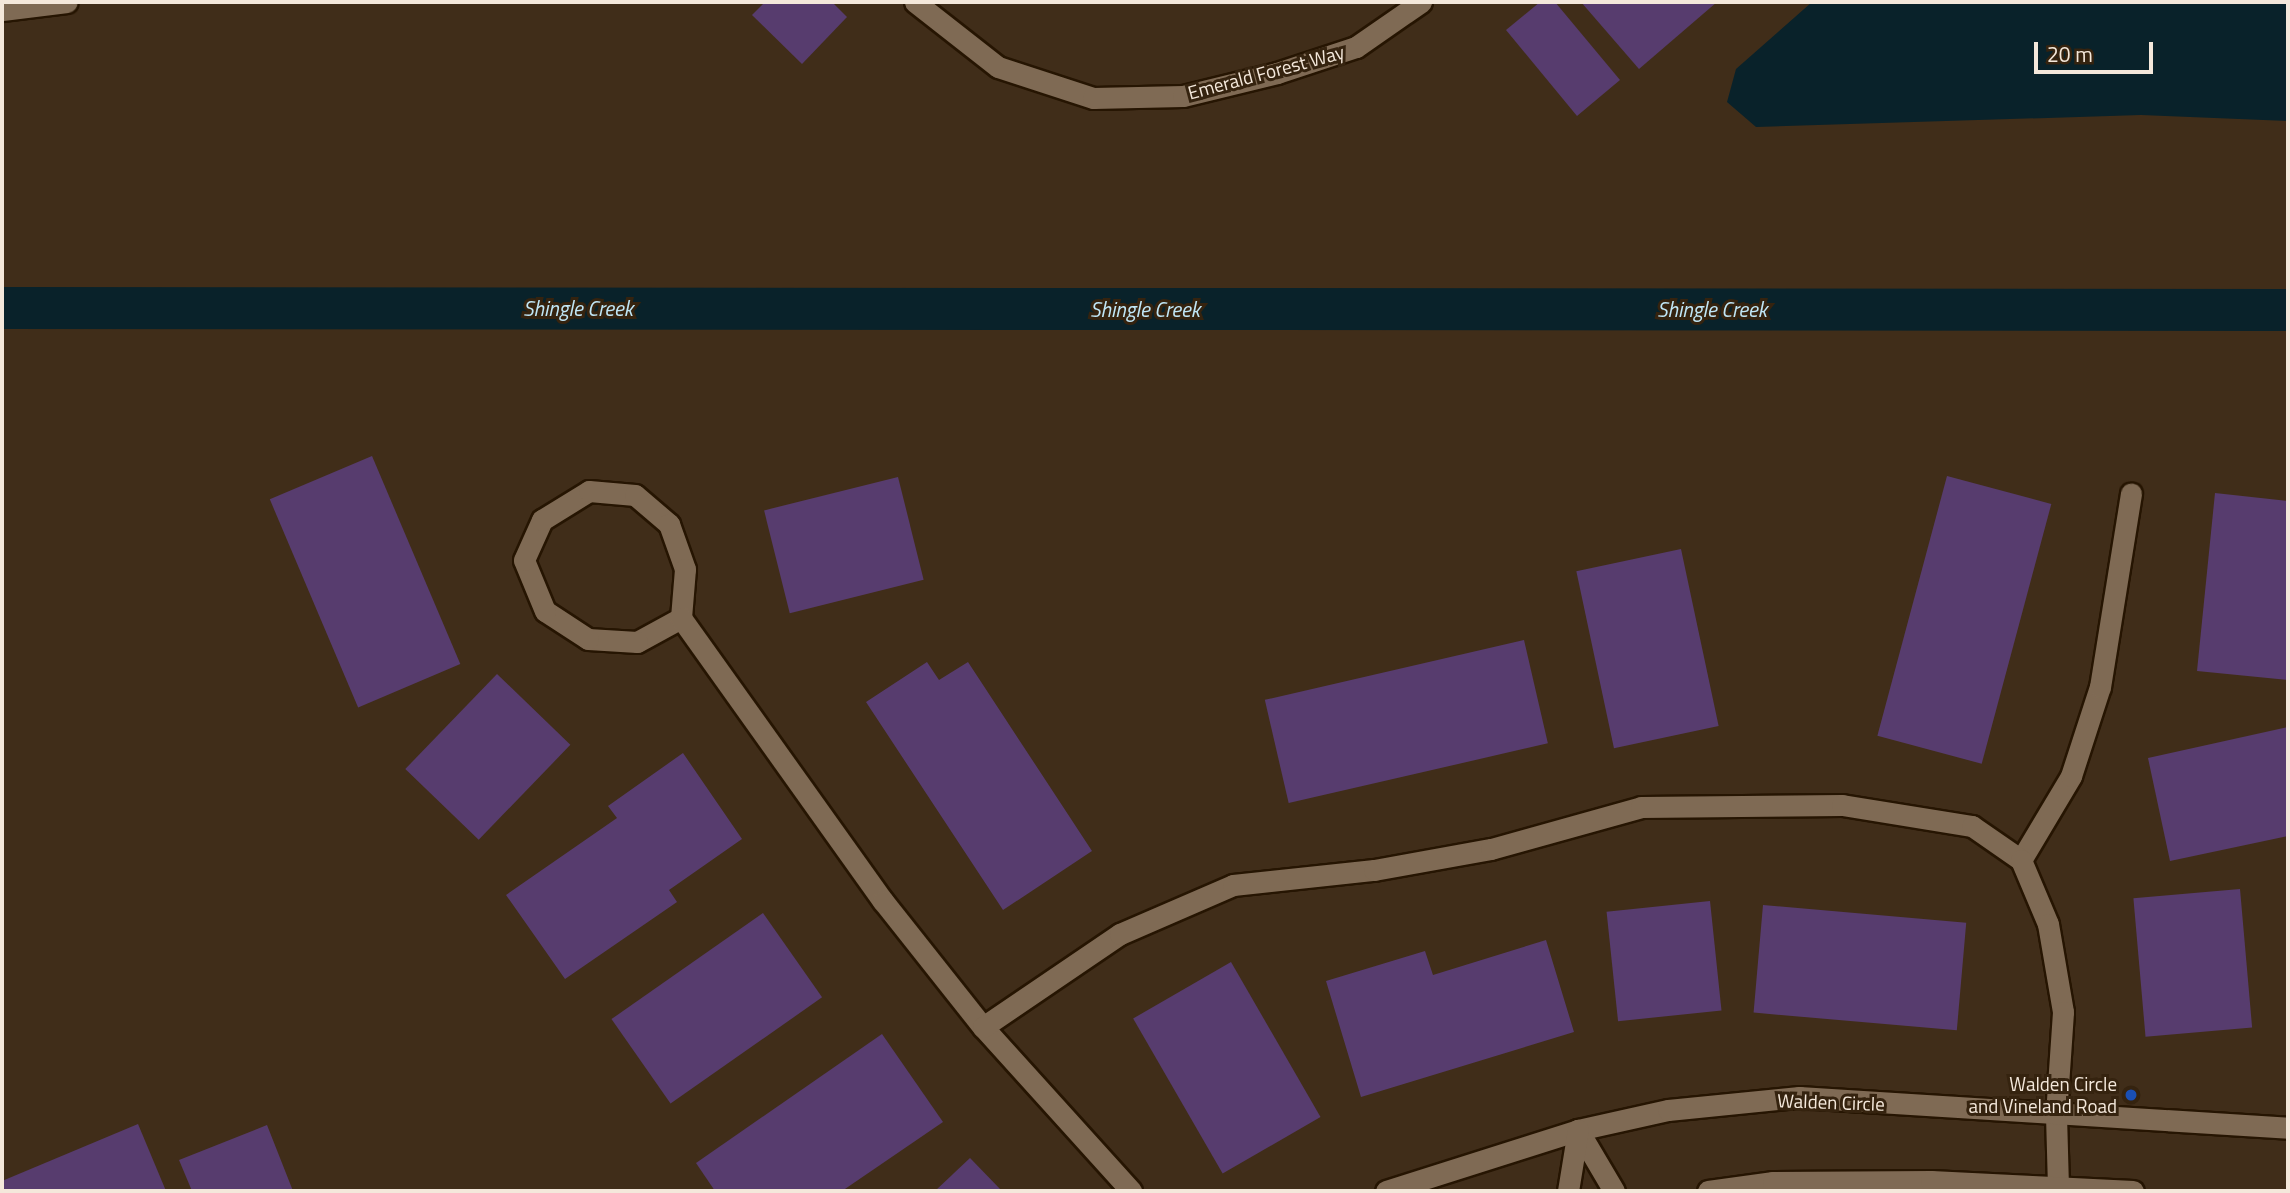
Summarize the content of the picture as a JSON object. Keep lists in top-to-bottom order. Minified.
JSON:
{"streets":{"street":["Emerald Forest Way","Walden Circle"]},"water":["Shingle Creek"],"places":["Walden Circle and Vineland Road"],"scale_bar":"20 m"}
